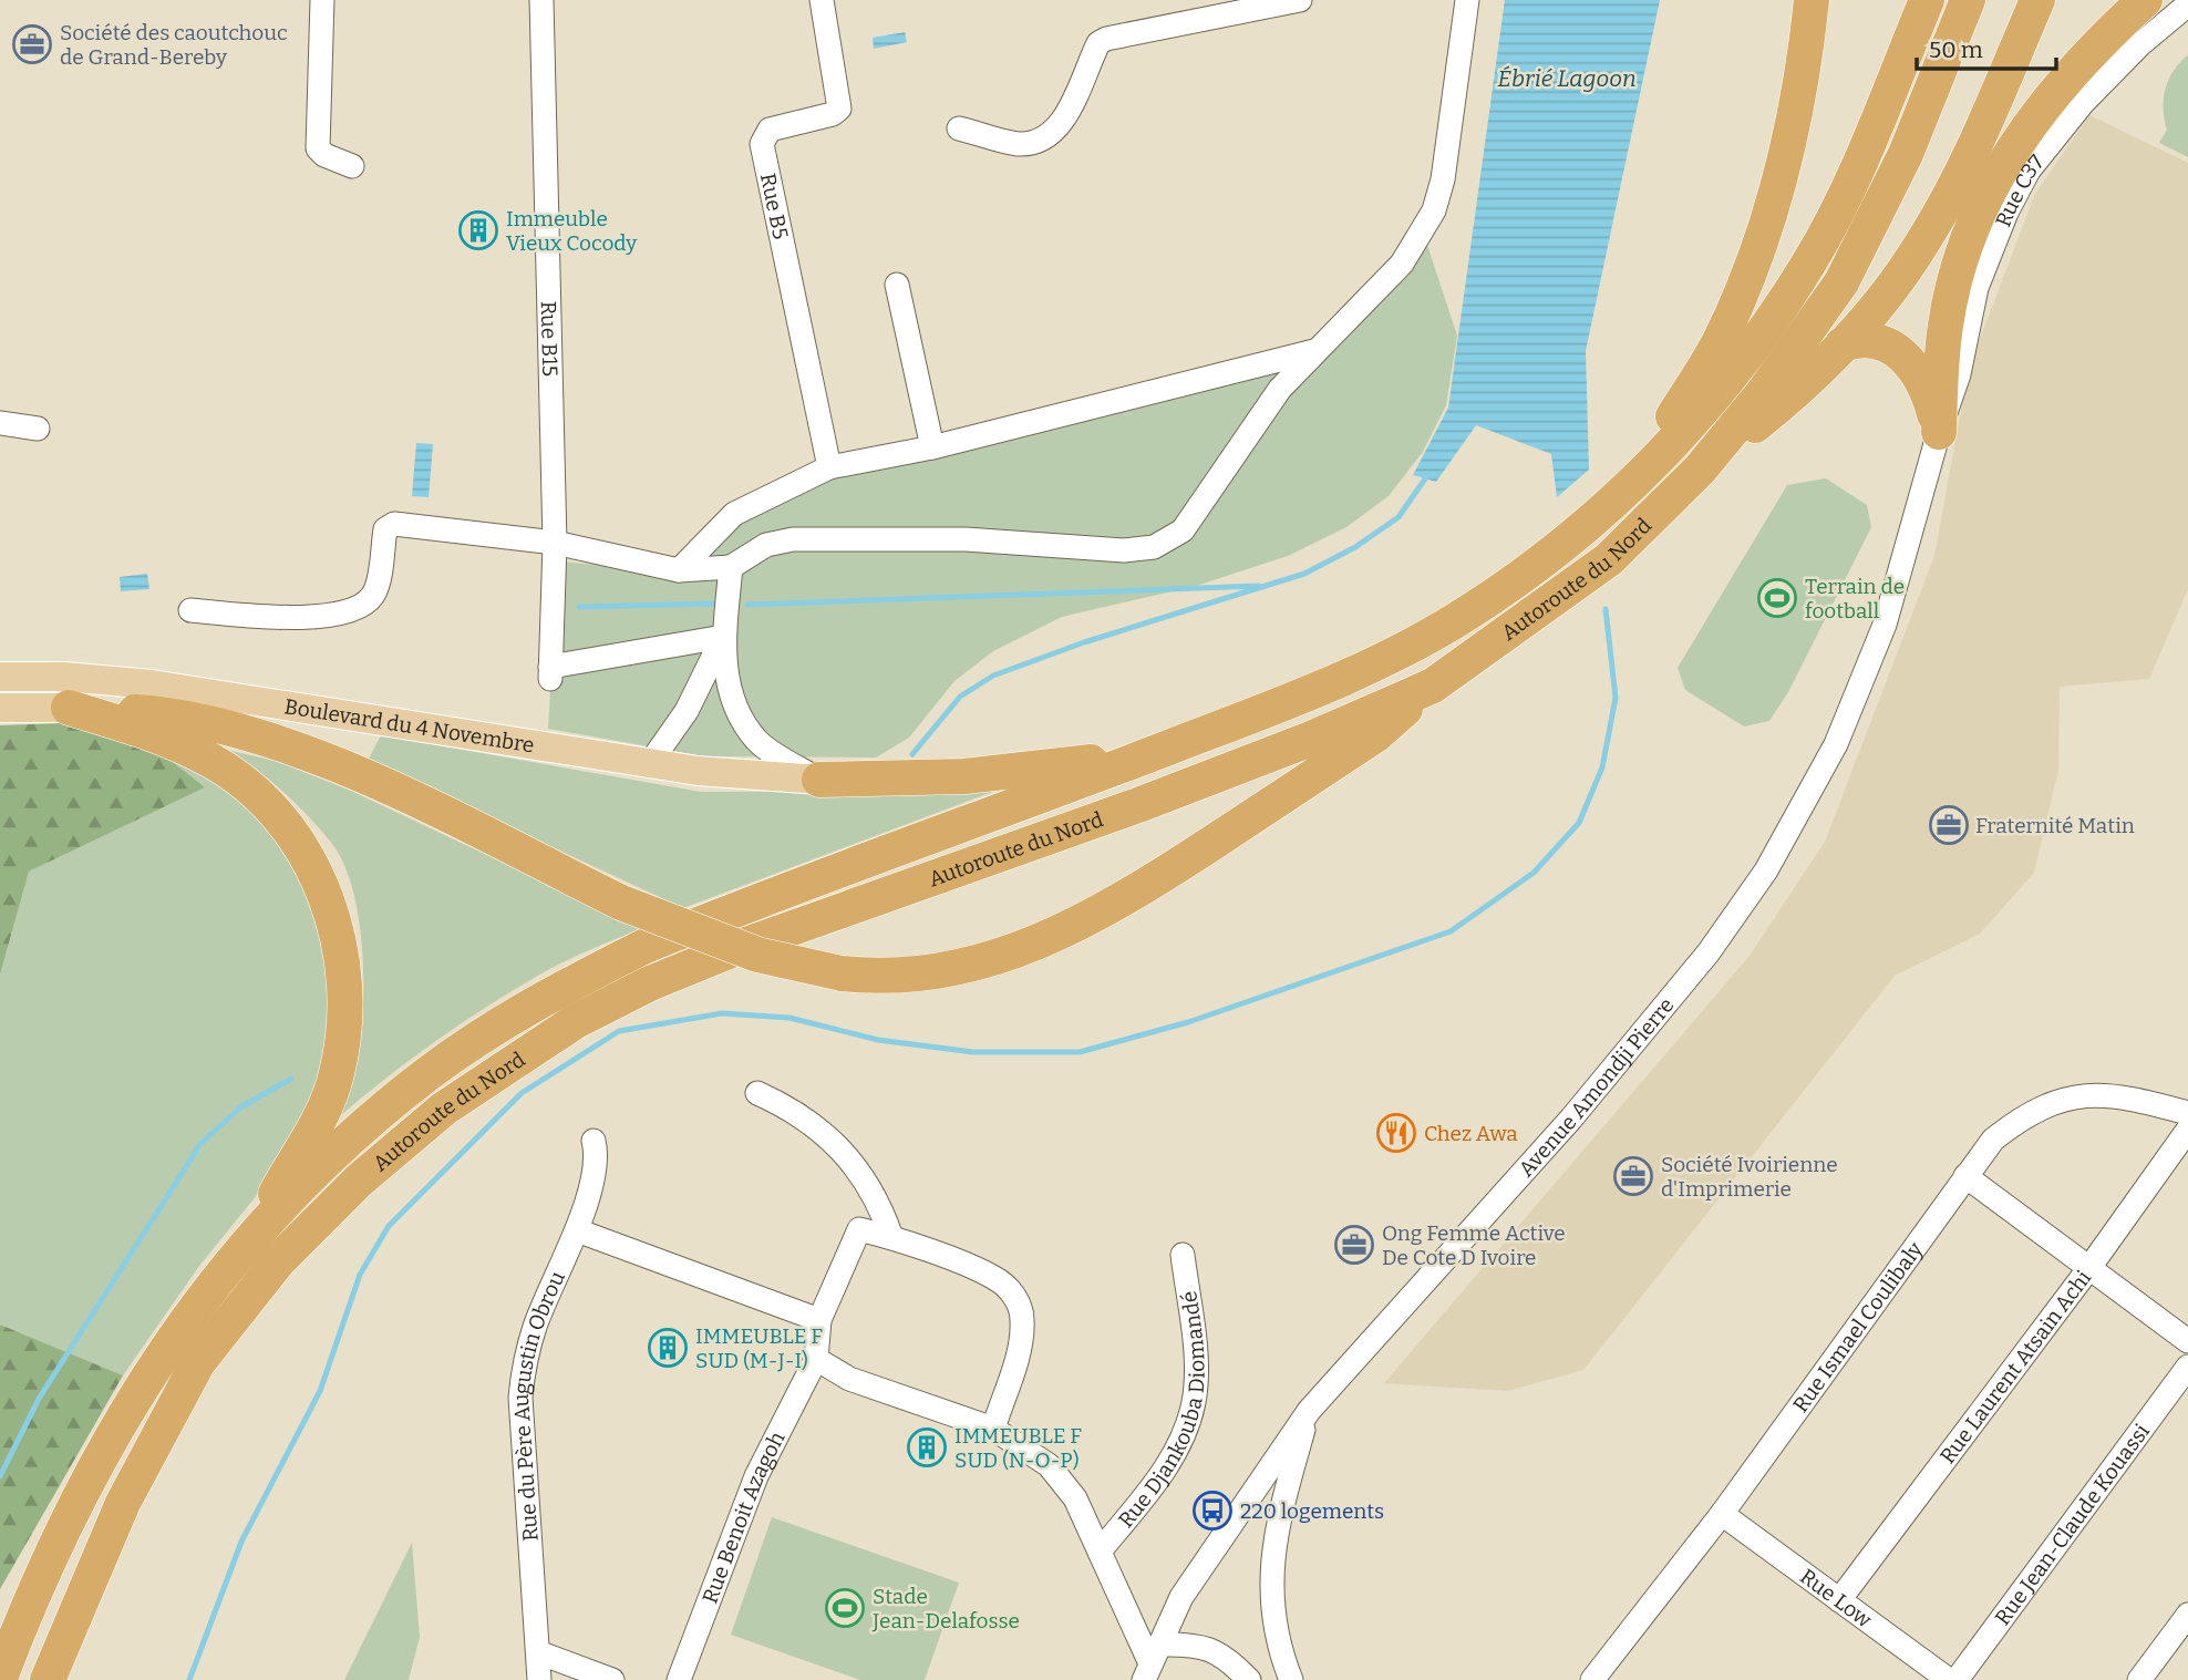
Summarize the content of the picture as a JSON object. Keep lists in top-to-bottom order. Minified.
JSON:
{"streets":{"highway":["Autoroute du Nord"],"main road":["Boulevard du 4 Novembre"],"street":["Rue C37","Rue B5","Rue B15","Avenue Amondji Pierre","Rue Ismael Coulibaly","Rue Laurent Atsain Achi","Rue Djankouba Diomandé","Rue du Père Augustin Obrou","Rue Benoit Azagoh","Rue Jean-Claude Kouassi","Rue Low"]},"crossings":[["Rue C37","Avenue Amondji Pierre"],["Rue Ismael Coulibaly","Rue Low"],["Rue Laurent Atsain Achi","Rue Low"]],"water":["Ébrié Lagoon"],"places":{"office":["Société des caoutchouc de Grand-Bereby","Fraternité Matin","Société Ivoirienne d'Imprimerie","Ong Femme Active De Cote D Ivoire"],"building":["Immeuble Vieux Cocody","IMMEUBLE F SUD (M-J-I)","IMMEUBLE F SUD (N-O-P)"],"sports":["Terrain de football","Stade Jean-Delafosse"],"restaurant":["Chez Awa"],"bus stop":["220 logements"]},"scale_bar":"50 m"}
